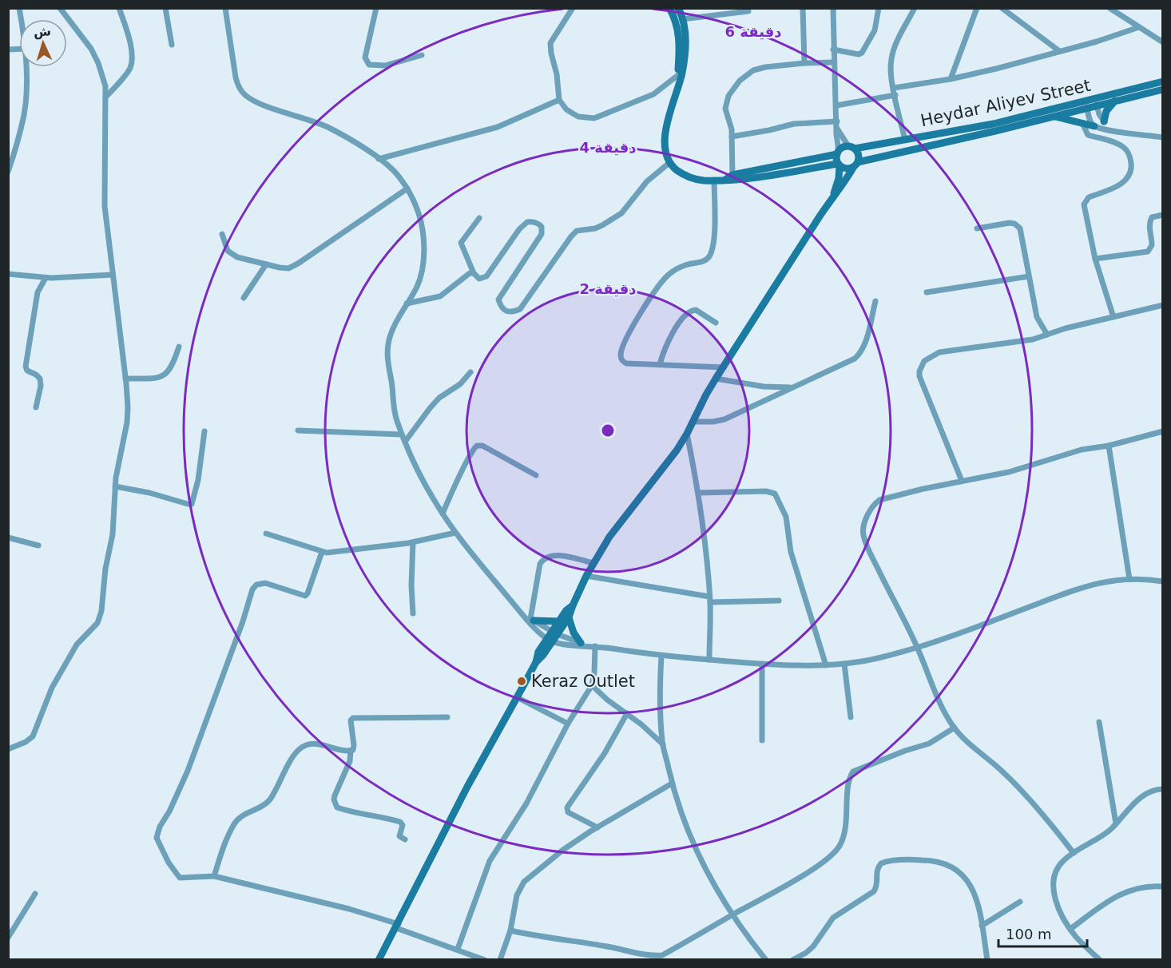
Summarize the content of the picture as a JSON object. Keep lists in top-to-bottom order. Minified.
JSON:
{"streets":{"main road":["Heydar Aliyev Street"]},"places":["Keraz Outlet"],"scale_bar":"100 m","north":"top","rings":["6 دقيقة","4 دقيقة","2 دقيقة"]}
